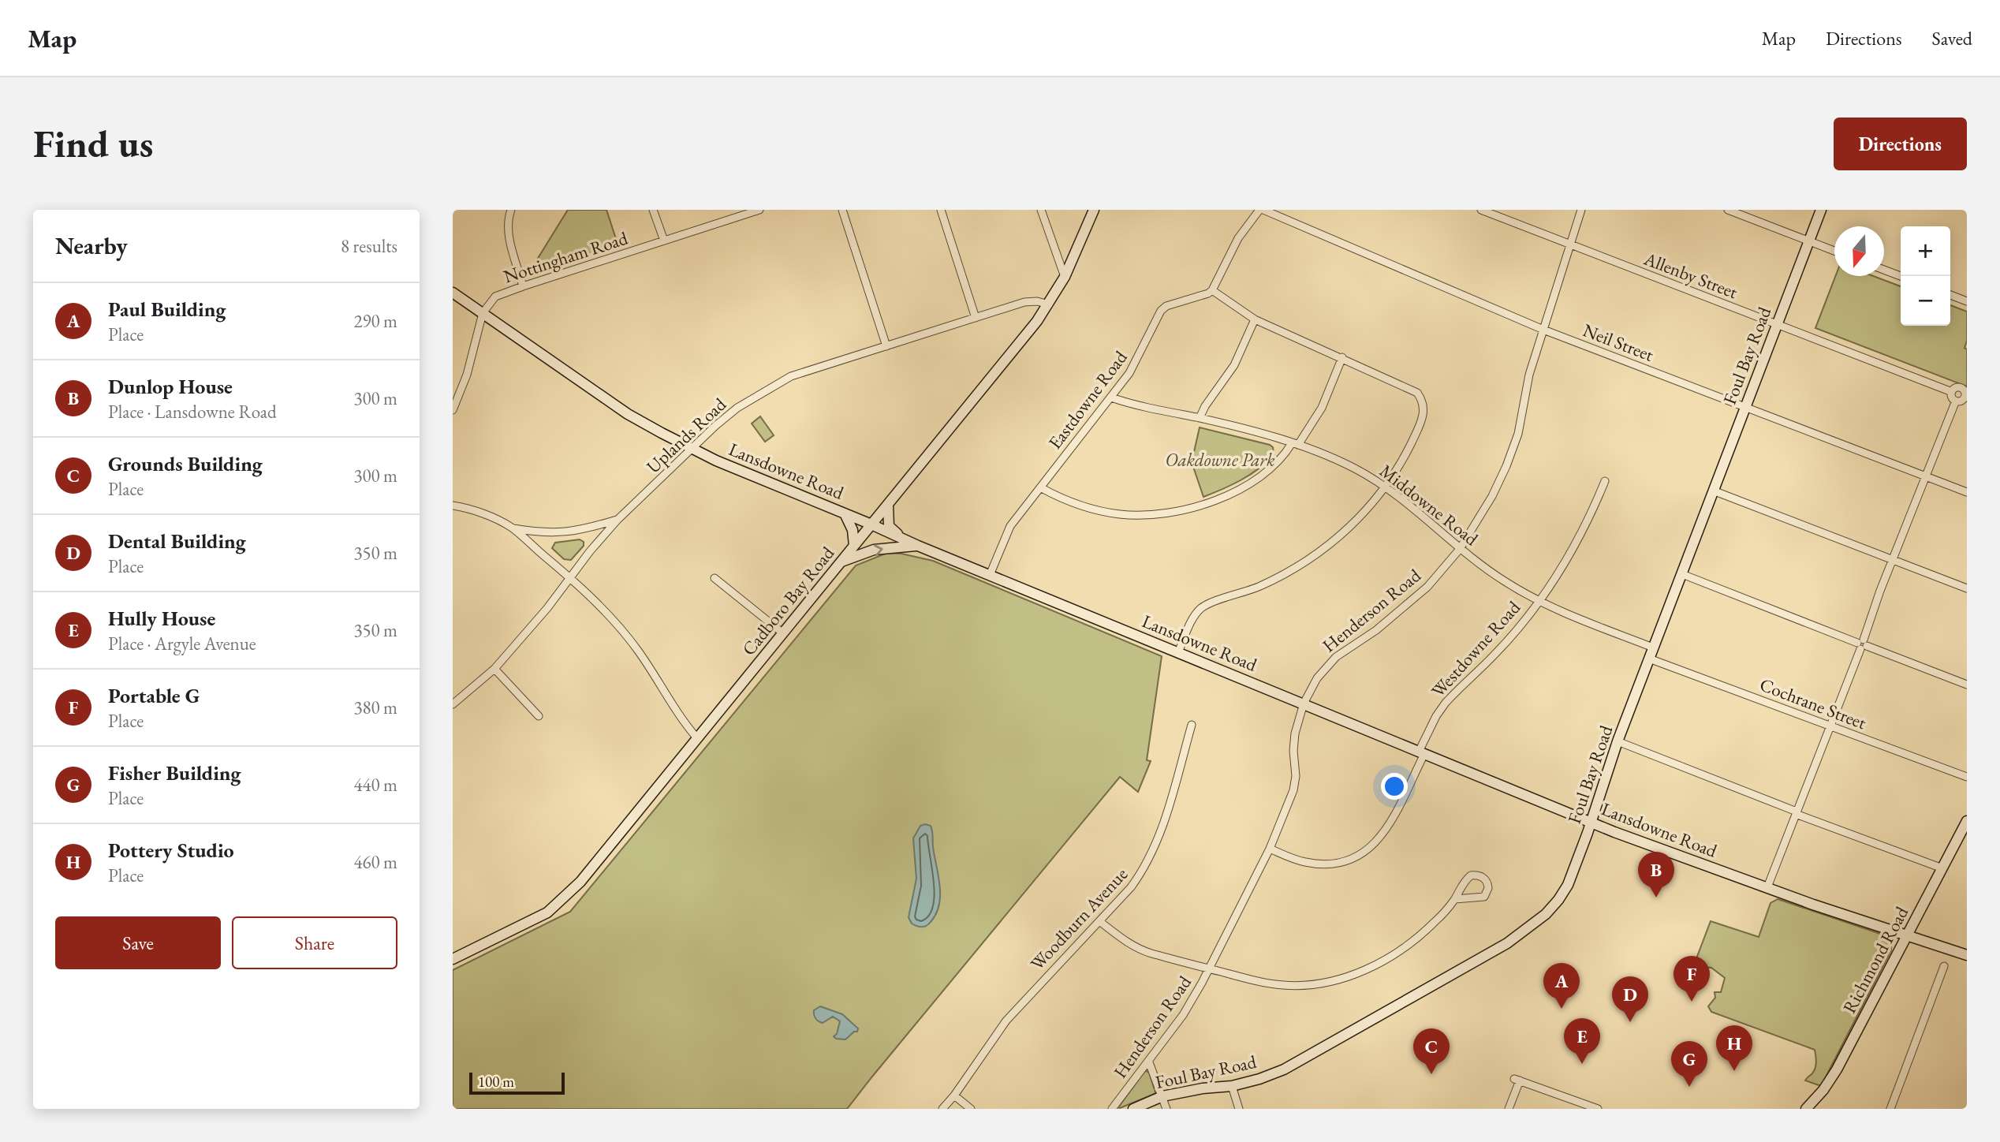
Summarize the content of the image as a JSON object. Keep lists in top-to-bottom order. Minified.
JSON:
{"streets":{"main road":["Foul Bay Road","Lansdowne Road","Cadboro Bay Road","Richmond Road"],"street":["Nottingham Road","Allenby Street","Neil Street","Eastdowne Road","Uplands Road","Middowne Road","Henderson Road","Westdowne Road","Cochrane Street","Woodburn Avenue"]},"crossings":[["Nottingham Road","Lansdowne Road"],["Allenby Street","Foul Bay Road"],["Allenby Street","Henderson Road"],["Neil Street","Foul Bay Road"],["Neil Street","Henderson Road"],["Foul Bay Road","Lansdowne Road"],["Foul Bay Road","Middowne Road"],["Foul Bay Road","Cochrane Street"],["Eastdowne Road","Lansdowne Road"],["Eastdowne Road","Middowne Road"],["Uplands Road","Lansdowne Road"],["Uplands Road","Cadboro Bay Road"],["Lansdowne Road","Cadboro Bay Road"],["Lansdowne Road","Henderson Road"],["Lansdowne Road","Westdowne Road"],["Lansdowne Road","Richmond Road"],["Middowne Road","Henderson Road"],["Middowne Road","Westdowne Road"],["Henderson Road","Westdowne Road"]],"parks":["Oakdowne Park"],"scale_bar":"100 m","north":"bottom","page":{"header":"Map","nav":["Map","Directions","Saved"],"buttons":["Directions",["Save","Share"]],"title":"Find us","heading":["Nearby","8 results"],"map_buttons":["+","−"],"list":[{"mark":"A","name":"Paul Building","note":"Place","value":"290 m"},{"mark":"B","name":"Dunlop House","note":"Place · Lansdowne Road","value":"300 m"},{"mark":"C","name":"Grounds Building","note":"Place","value":"300 m"},{"mark":"D","name":"Dental Building","note":"Place","value":"350 m"},{"mark":"E","name":"Hully House","note":"Place · Argyle Avenue","value":"350 m"},{"mark":"F","name":"Portable G","note":"Place","value":"380 m"},{"mark":"G","name":"Fisher Building","note":"Place","value":"440 m"},{"mark":"H","name":"Pottery Studio","note":"Place","value":"460 m"}],"pins":["B","F","A","D","E","H","C","G"],"scale":"100 m"}}
